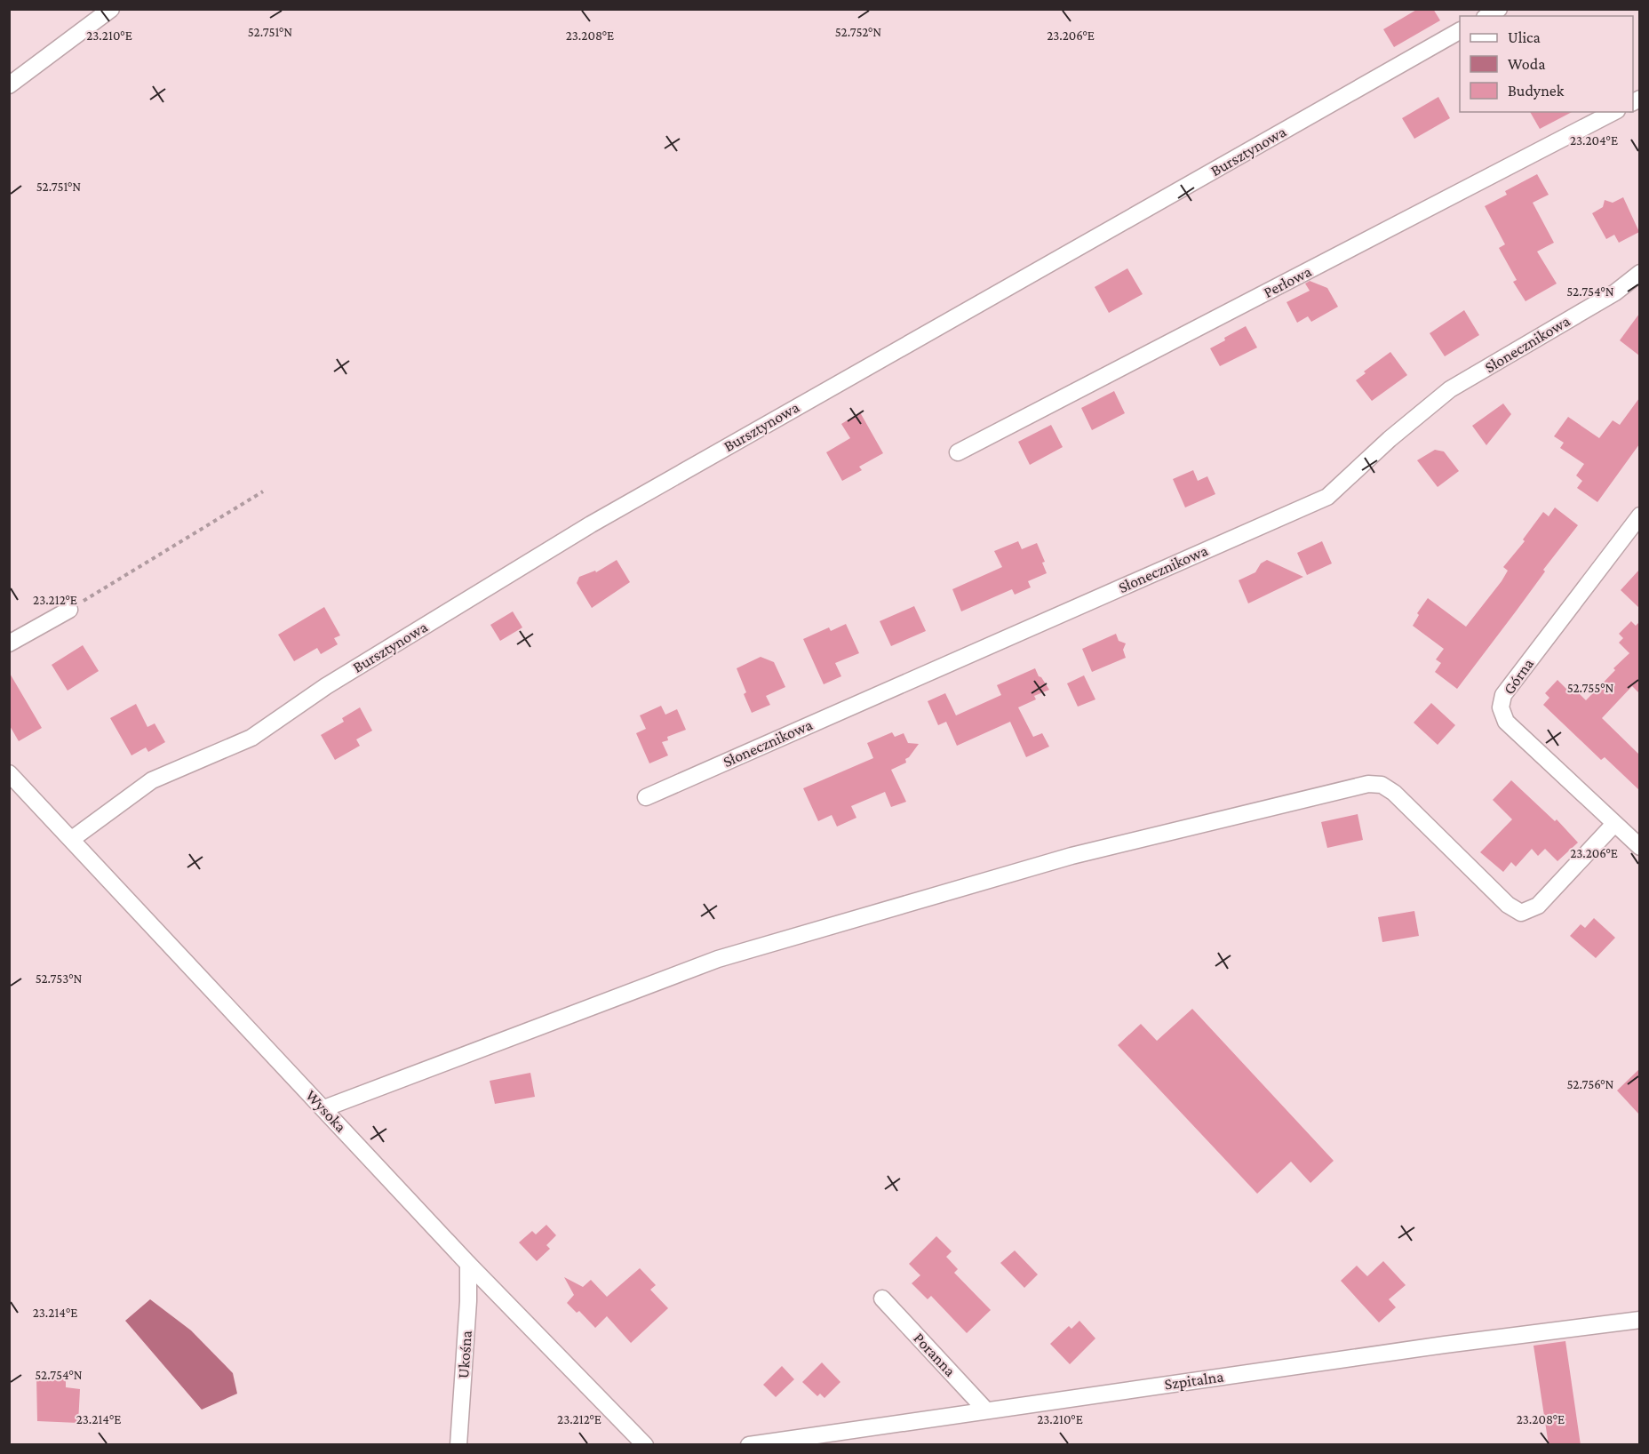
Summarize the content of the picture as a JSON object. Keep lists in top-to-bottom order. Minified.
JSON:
{"streets":{"street":["Bursztynowa","Perłowa","Słonecznikowa","Górna","Wysoka","Ukośna","Poranna","Szpitalna"]},"crossings":[["Bursztynowa","Wysoka"],["Wysoka","Ukośna"],["Poranna","Szpitalna"]],"legend":["Ulica","Woda","Budynek"],"coordinates":["52.751°N","52.752°N","23.206°E","23.210°E","23.208°E","23.204°E","52.754°N","23.212°E","52.755°N","52.753°N","52.756°N","23.214°E"]}
